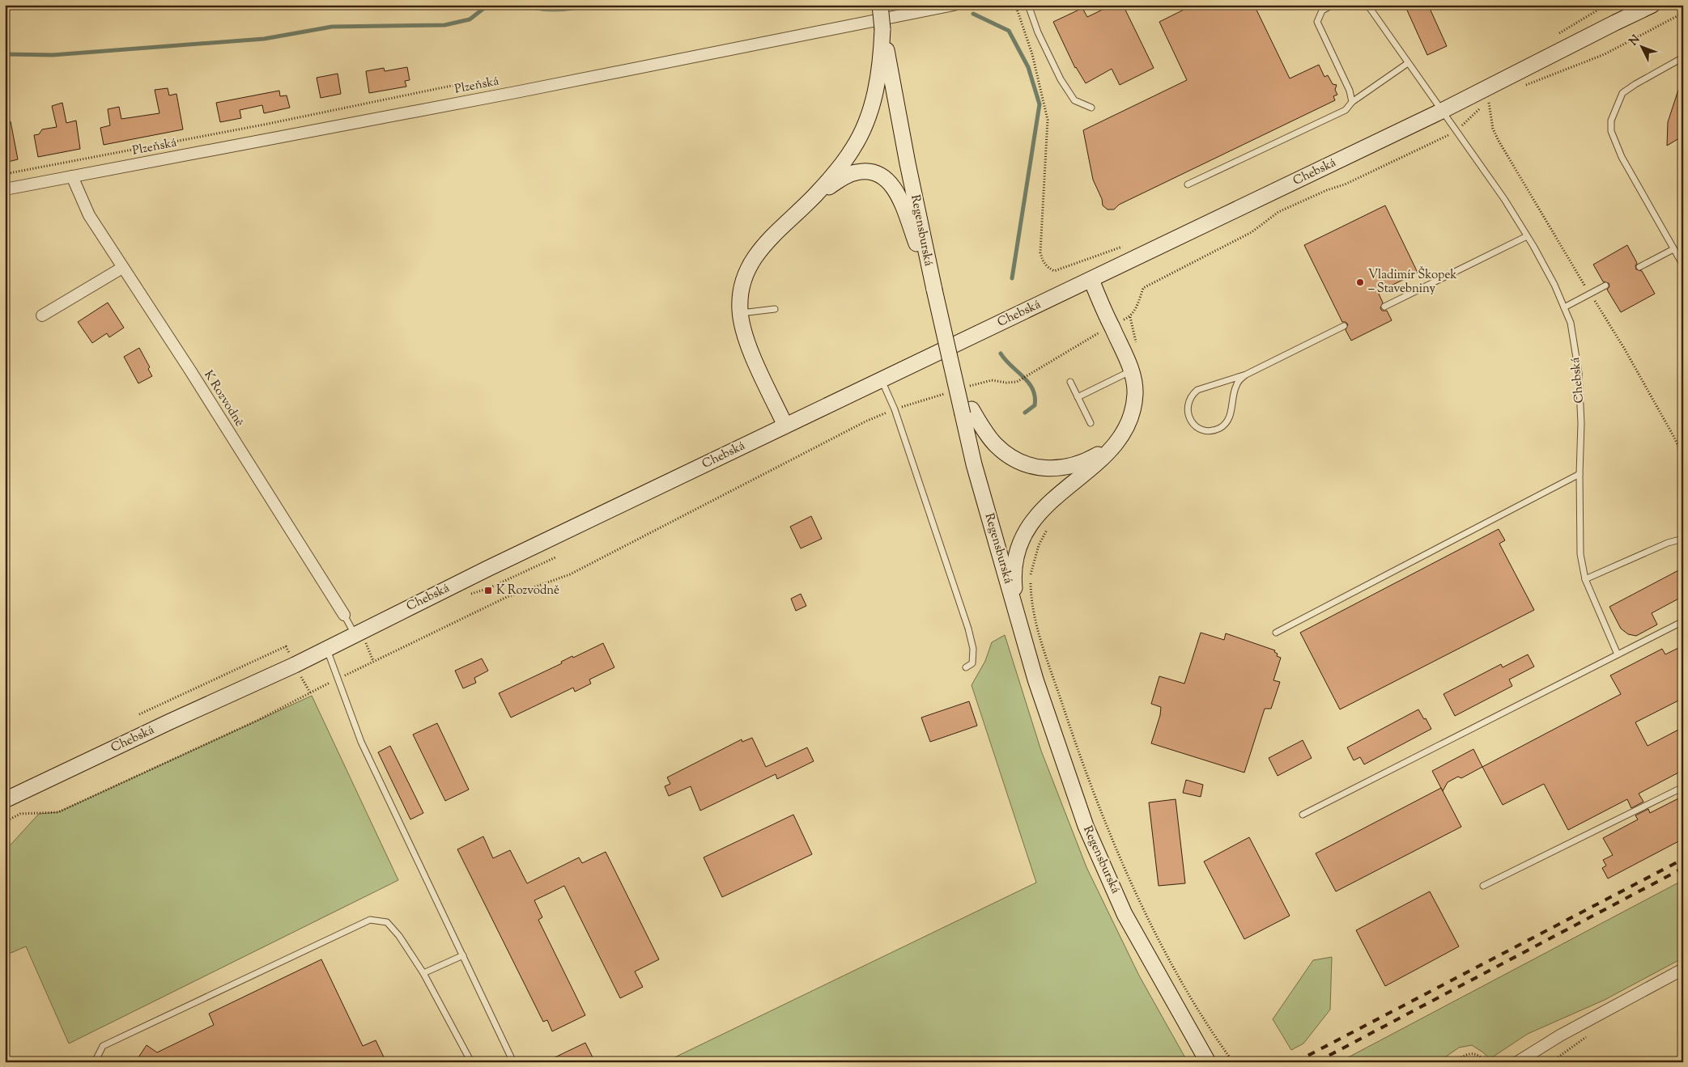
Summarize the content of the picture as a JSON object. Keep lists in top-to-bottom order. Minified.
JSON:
{"streets":{"main road":["Chebská","Regensburská"],"street":["Plzeňská","K Rozvodně"]},"crossings":[["Plzeňská","K Rozvodně"],["Chebská","K Rozvodně"]],"places":{"other":["Vladimír Škopek – Stavebniny"],"transit":["K Rozvodně"]},"north":"top left"}
